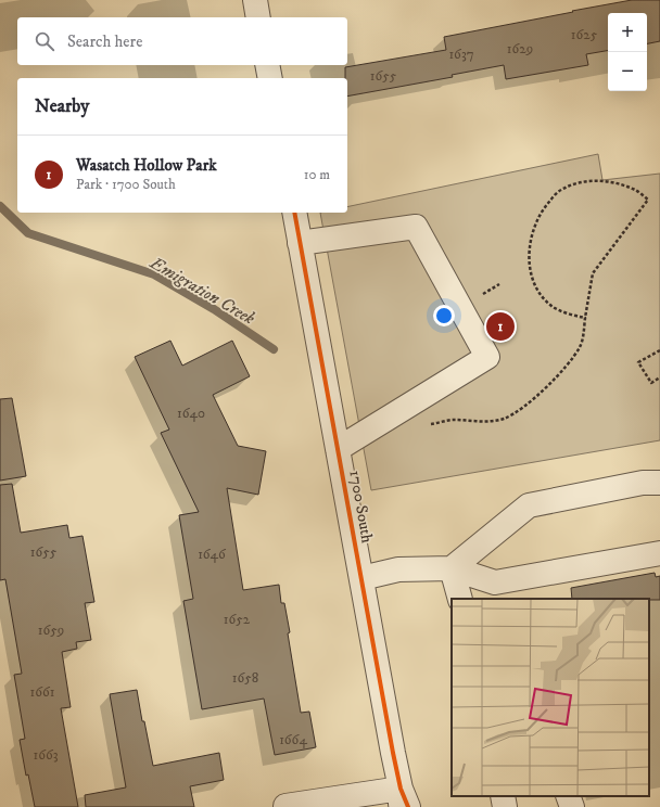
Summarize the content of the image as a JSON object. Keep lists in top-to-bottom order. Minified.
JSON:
{"streets":{"street":["1700 South"]},"water":["Emigration Creek"],"house_numbers":["1625","1629","1637","1655","1640","1655","1646","1652","1659","1658","1661","1664","1663"],"page":{"map_buttons":["+","−"],"search":"Search here","heading":"Nearby","list":[{"mark":"1","name":"Wasatch Hollow Park","note":"Park · 1700 South","value":"10 m"}],"pins":"1"}}
